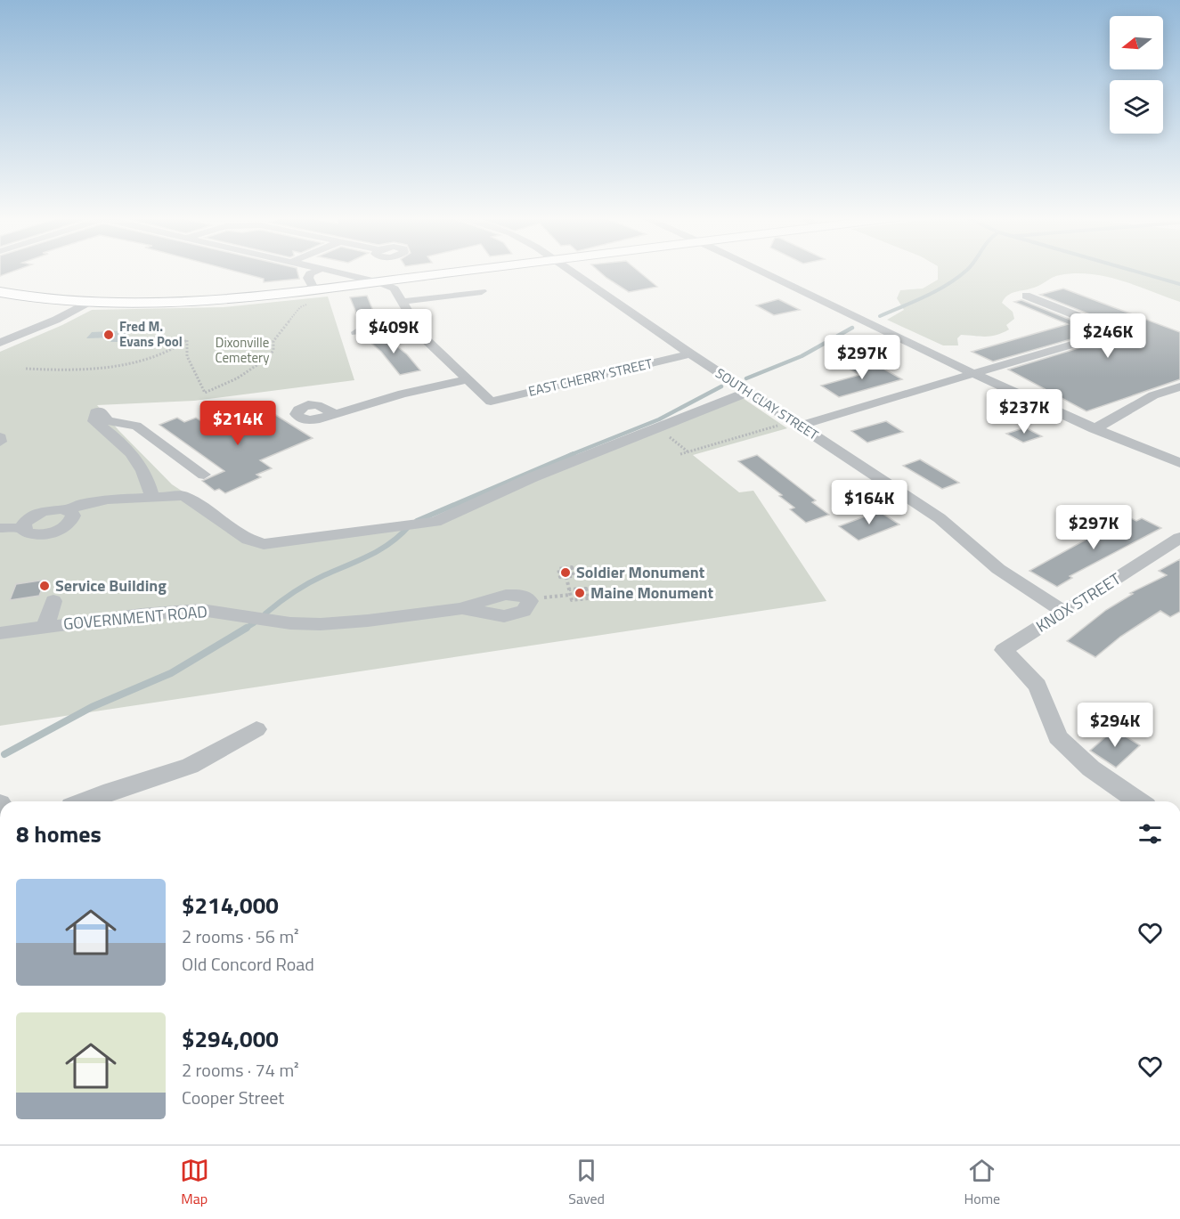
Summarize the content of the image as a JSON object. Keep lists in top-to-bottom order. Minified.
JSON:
{"streets":{"street":["EAST CHERRY STREET","SOUTH CLAY STREET","KNOX STREET","GOVERNMENT ROAD"]},"crossings":[["EAST CHERRY STREET","SOUTH CLAY STREET"],["SOUTH CLAY STREET","KNOX STREET"]],"parks":["Dixonville Cemetery"],"places":["Fred M. Evans Pool","Soldier Monument","Service Building","Maine Monument"],"north":"left","page":{"price":["$409K","$246K","$297K","$237K","$214K","$164K","$297K","$294K"],"heading":"8 homes","list":[{"name":"$214,000","note":"2 rooms · 56 m² · Old Concord Road"},{"name":"$294,000","note":"2 rooms · 74 m² · Cooper Street"}],"tabs":["Map","Saved","Home"]}}
